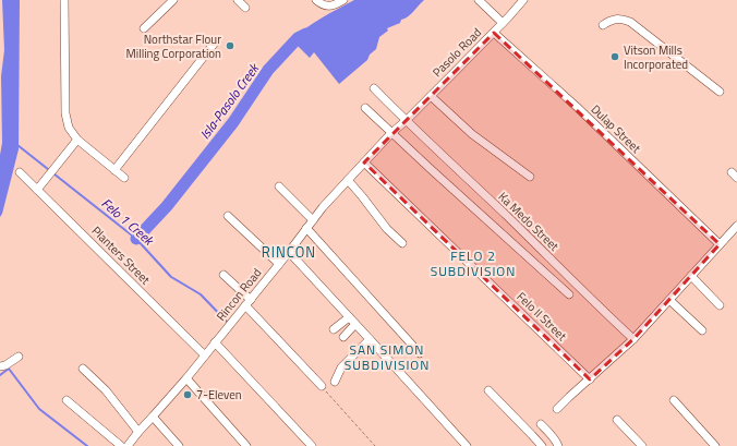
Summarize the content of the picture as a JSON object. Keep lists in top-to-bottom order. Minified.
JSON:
{"streets":{"street":["Pasolo Road","Dulap Street","Ka Medo Street","Planters Street","Rincon Road","Felo II Street"]},"crossings":[["Pasolo Road","Dulap Street"],["Pasolo Road","Ka Medo Street"],["Pasolo Road","Rincon Road"],["Ka Medo Street","Rincon Road"],["Planters Street","Rincon Road"],["Rincon Road","Felo II Street"]],"districts":["RINCON","FELO 2 SUBDIVISION","SAN SIMON SUBDIVISION"],"water":["Isla-Pasolo Creek","Felo 1 Creek"],"places":["Northstar Flour Milling Corporation","Vitson Mills Incorporated","7-Eleven"]}
